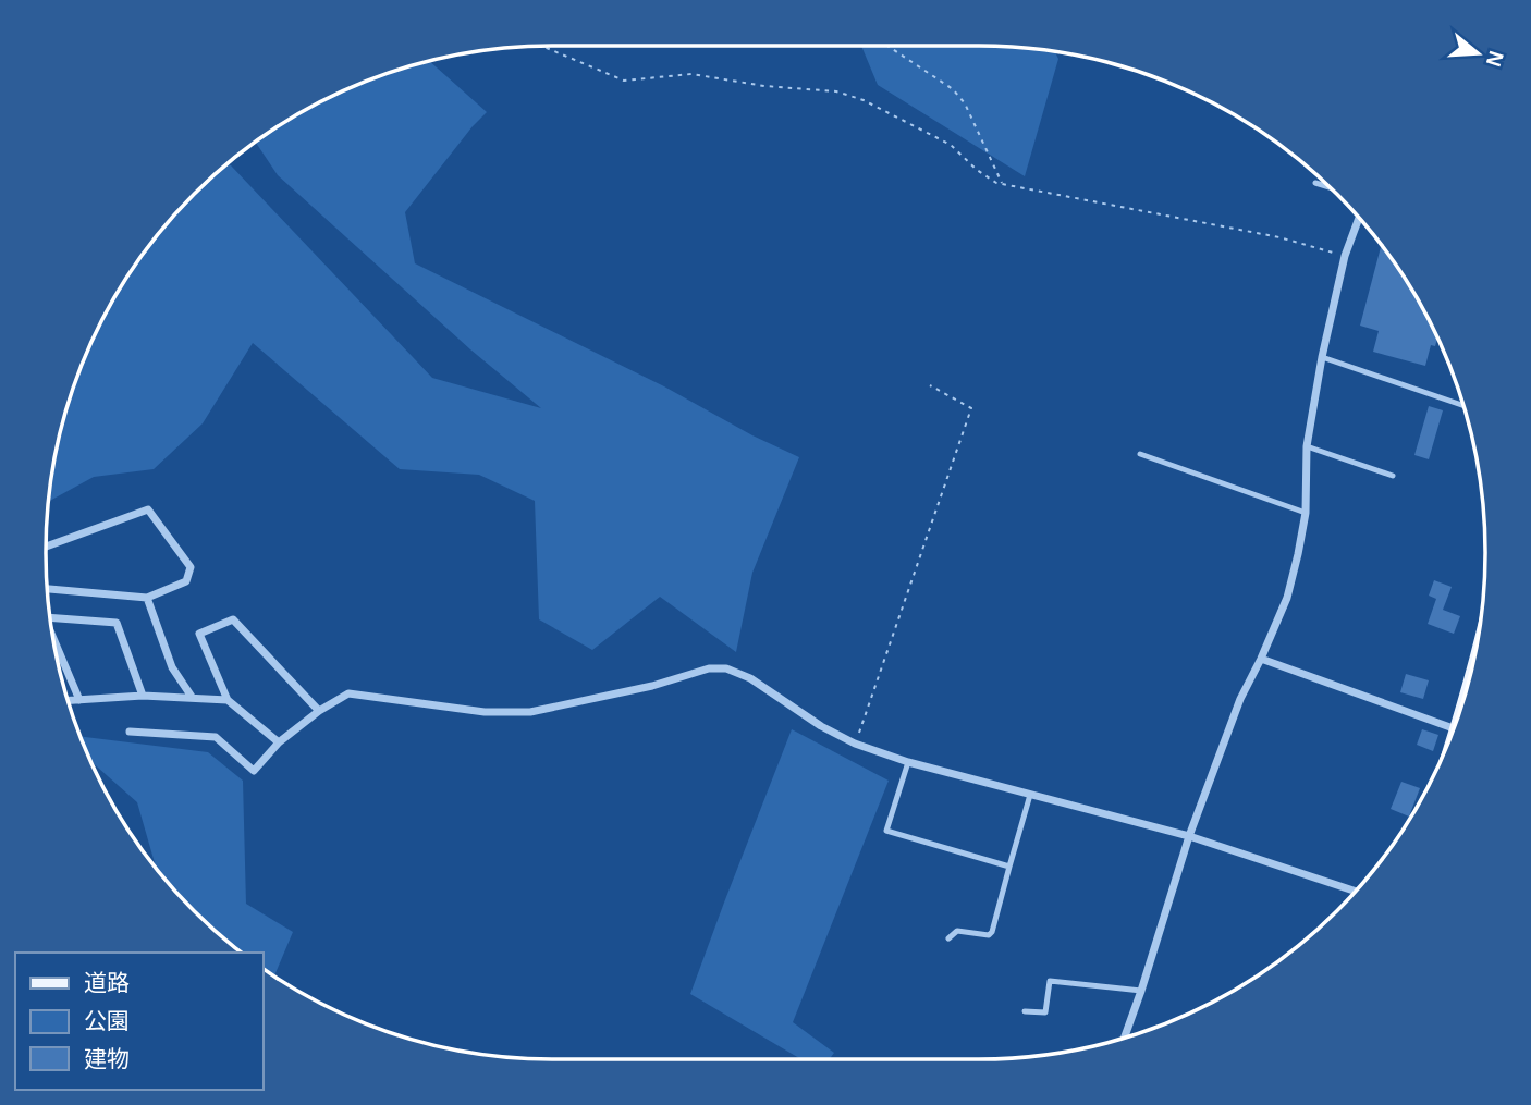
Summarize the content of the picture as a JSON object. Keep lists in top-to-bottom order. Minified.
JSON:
{"legend":["道路","公園","建物"],"north":"right"}
